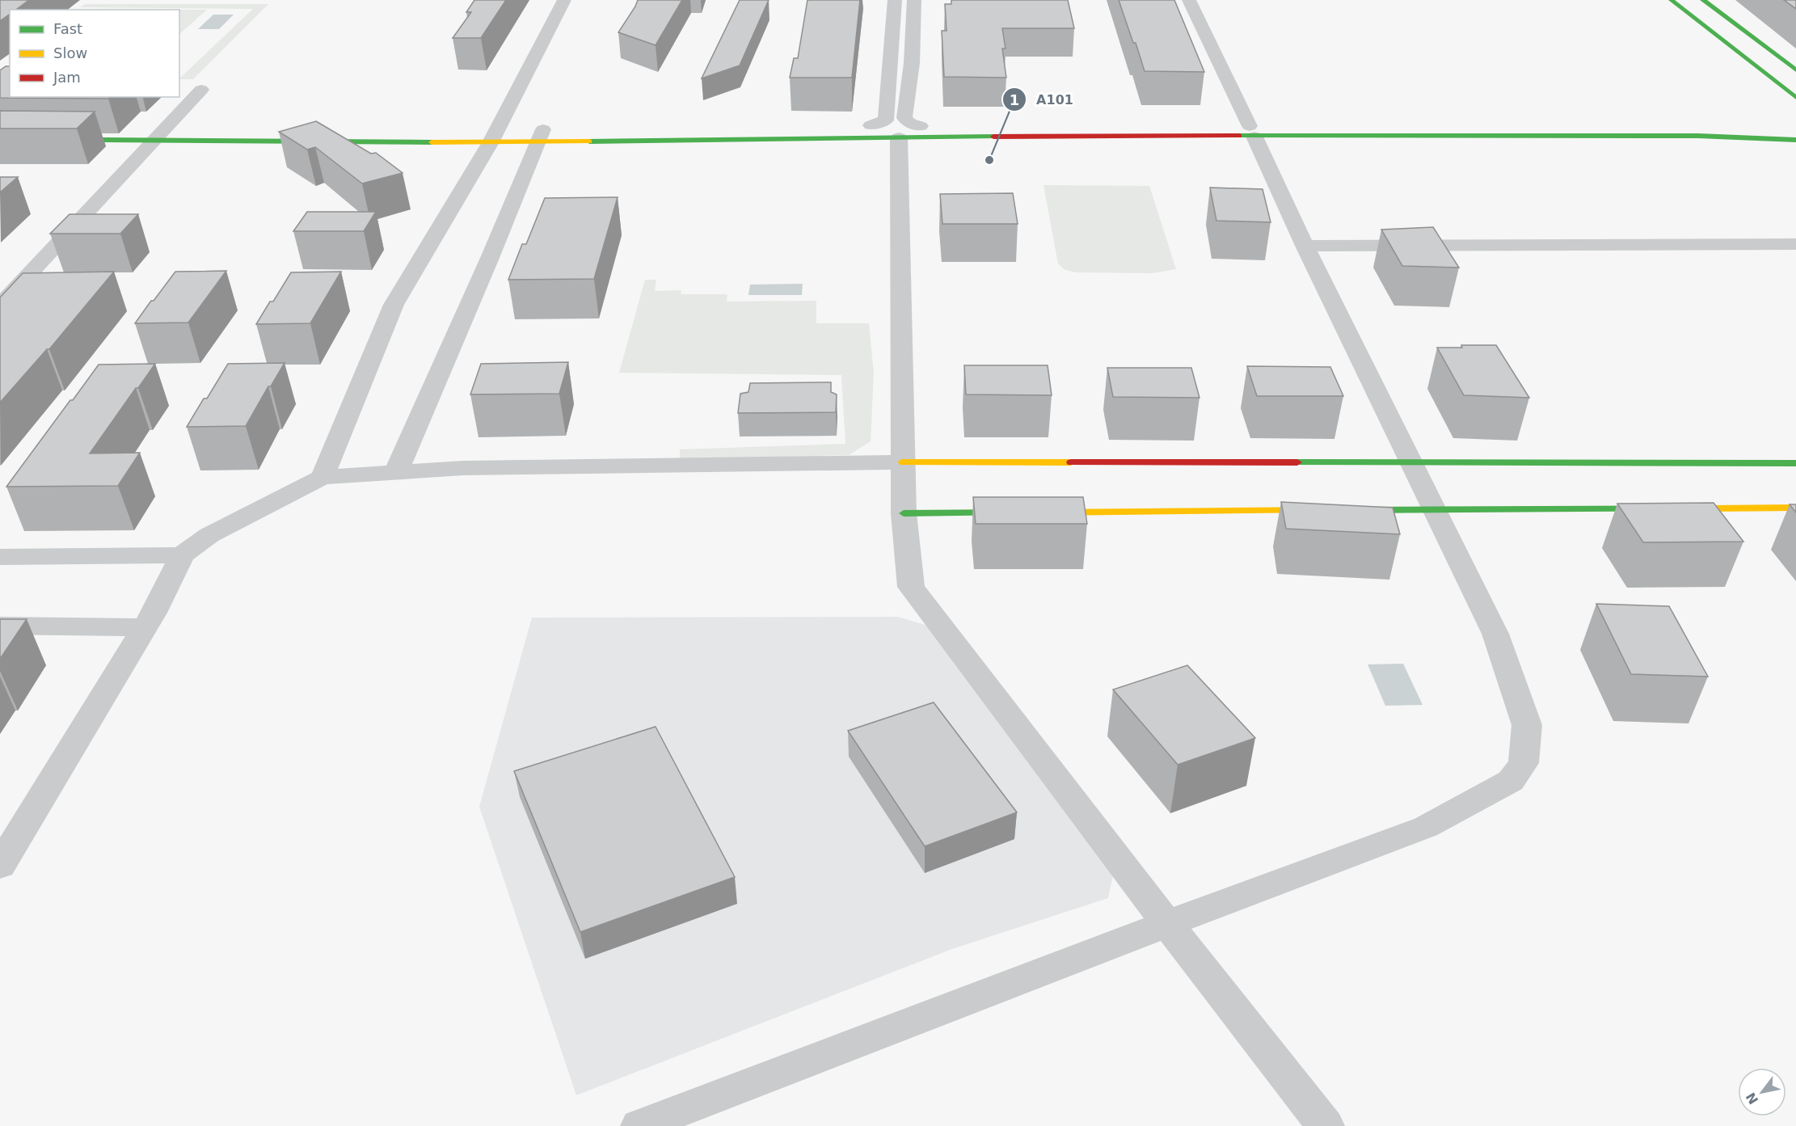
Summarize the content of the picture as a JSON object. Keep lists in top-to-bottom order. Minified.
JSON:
{"places":["A101"],"legend":["Fast","Slow","Jam"],"north":"bottom left"}
